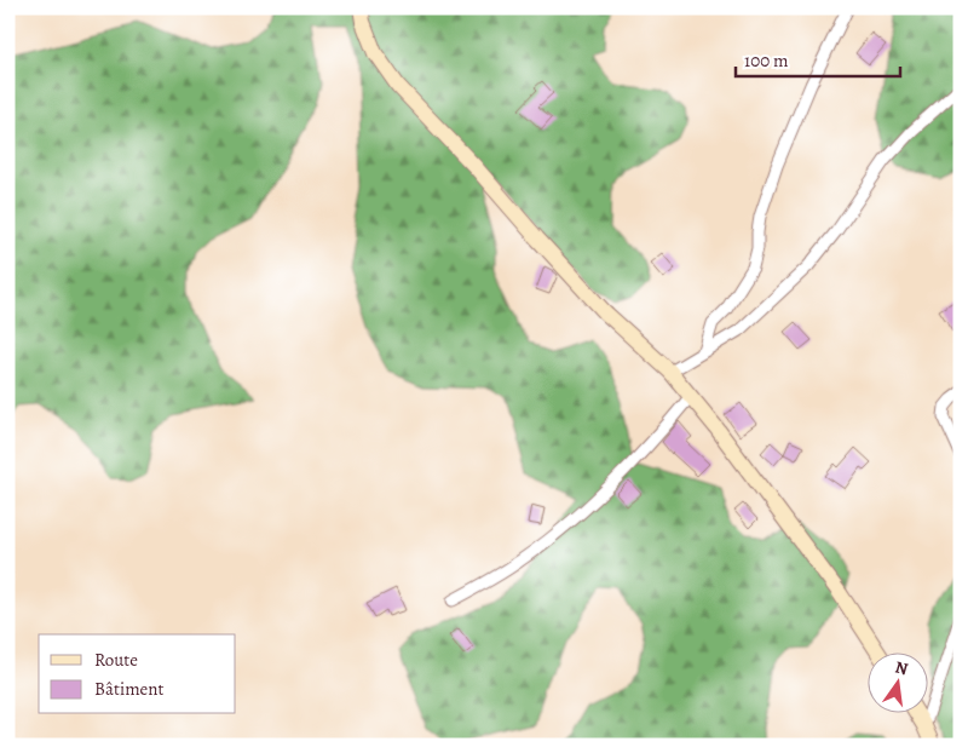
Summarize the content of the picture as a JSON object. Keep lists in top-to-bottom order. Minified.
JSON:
{"legend":["Route","Bâtiment"],"scale_bar":"100 m","north":"top"}
